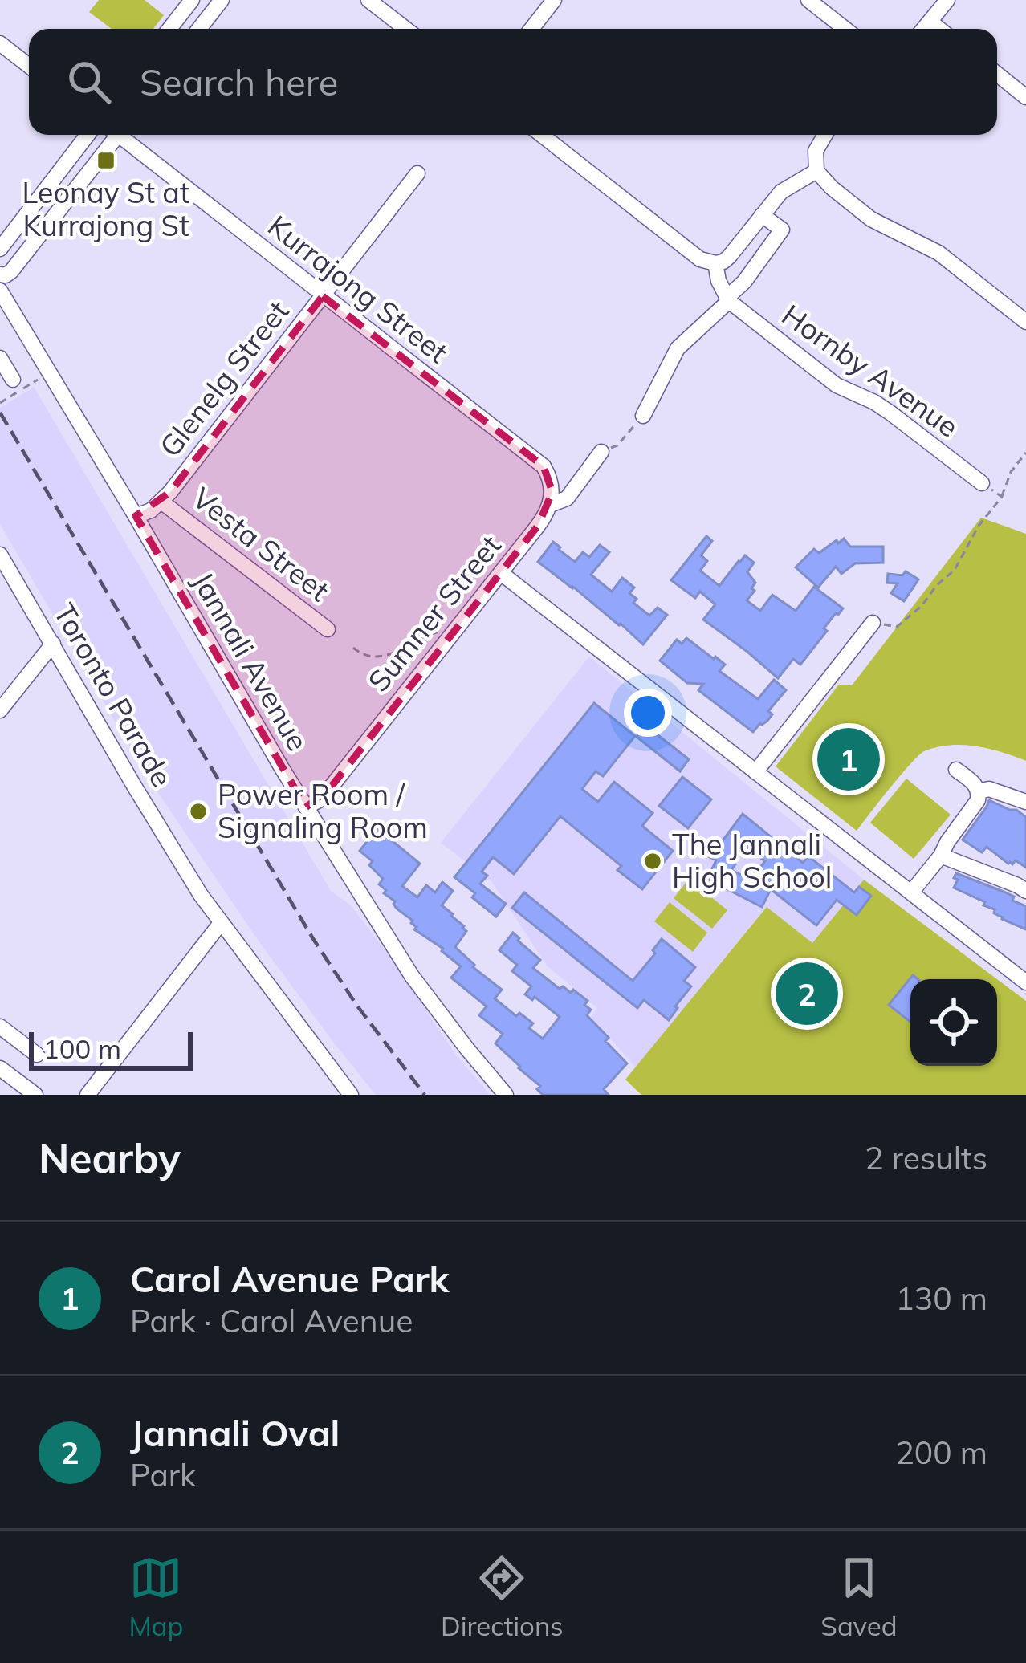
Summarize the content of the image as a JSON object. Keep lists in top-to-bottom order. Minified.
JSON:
{"streets":{"street":["Kurrajong Street","Hornby Avenue","Glenelg Street","Vesta Street","Sumner Street","Jannali Avenue","Toronto Parade"]},"crossings":[["Kurrajong Street","Glenelg Street"],["Kurrajong Street","Sumner Street"],["Glenelg Street","Vesta Street"],["Glenelg Street","Jannali Avenue"],["Sumner Street","Jannali Avenue"]],"places":{"transit":["Leonay St at Kurrajong St"],"other":["Power Room / Signaling Room","The Jannali High School"]},"scale_bar":"100 m","page":{"search":"Search here","pins":["1","2"],"scale":"100 m","heading":["Nearby","2 results"],"list":[{"mark":"1","name":"Carol Avenue Park","note":"Park · Carol Avenue","value":"130 m"},{"mark":"2","name":"Jannali Oval","note":"Park","value":"200 m"}],"nav":["Map","Directions","Saved"]}}
